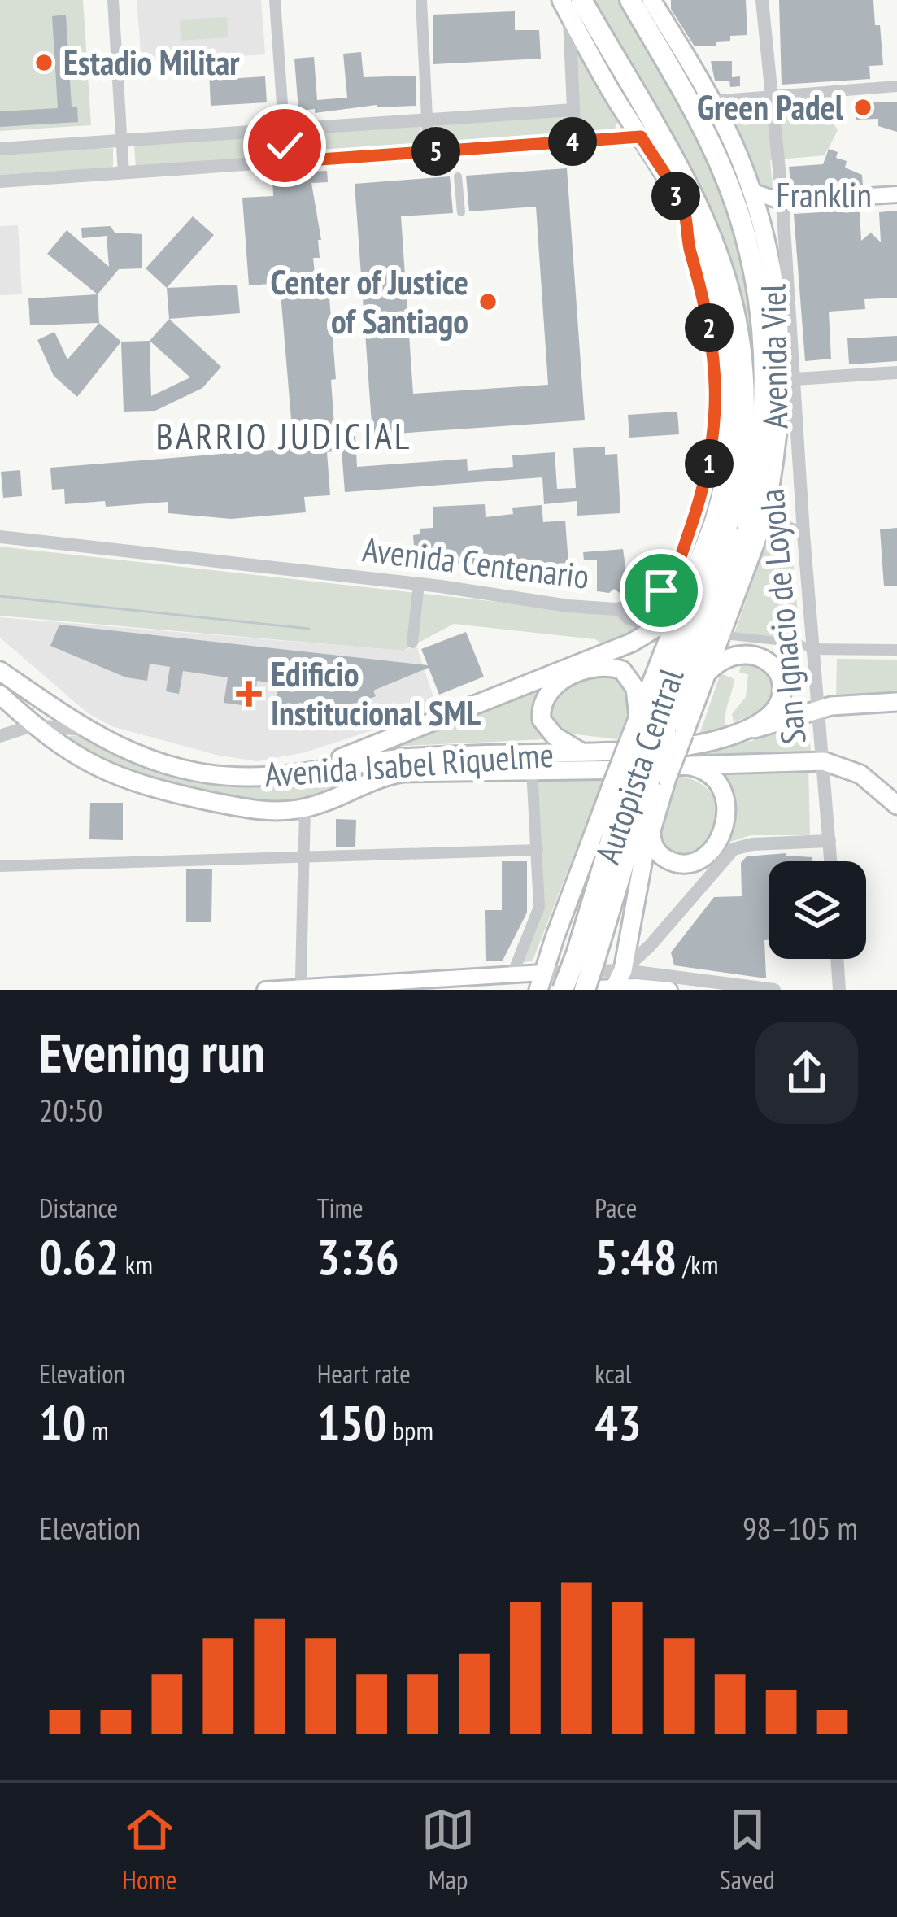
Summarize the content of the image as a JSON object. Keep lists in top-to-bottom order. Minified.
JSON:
{"streets":{"highway":["Autopista Central"],"main road":["Franklin","Avenida Viel","Avenida Isabel Riquelme"],"street":["Avenida Centenario","San Ignacio de Loyola"]},"crossings":[["Franklin","Avenida Viel"],["Franklin","San Ignacio de Loyola"],["Avenida Viel","Avenida Centenario"],["Avenida Viel","San Ignacio de Loyola"],["Avenida Viel","Autopista Central"],["San Ignacio de Loyola","Avenida Isabel Riquelme"]],"districts":["BARRIO JUDICIAL"],"places":{"other":["Estadio Militar","Green Padel","Center of Justice of Santiago"],"health":["Edificio Institucional SML"]},"page":{"pins":["4","5","3","2","1"],"heading":["Evening run","20:50"],"stats":[["Distance","0.62 km"],["Time","3:36"],["Pace","5:48 /km"],["Elevation","10 m"],["Heart rate","150 bpm"],["kcal","43"]],"chart":["Elevation","98–105 m"],"tabs":["Home","Map","Saved"]}}
